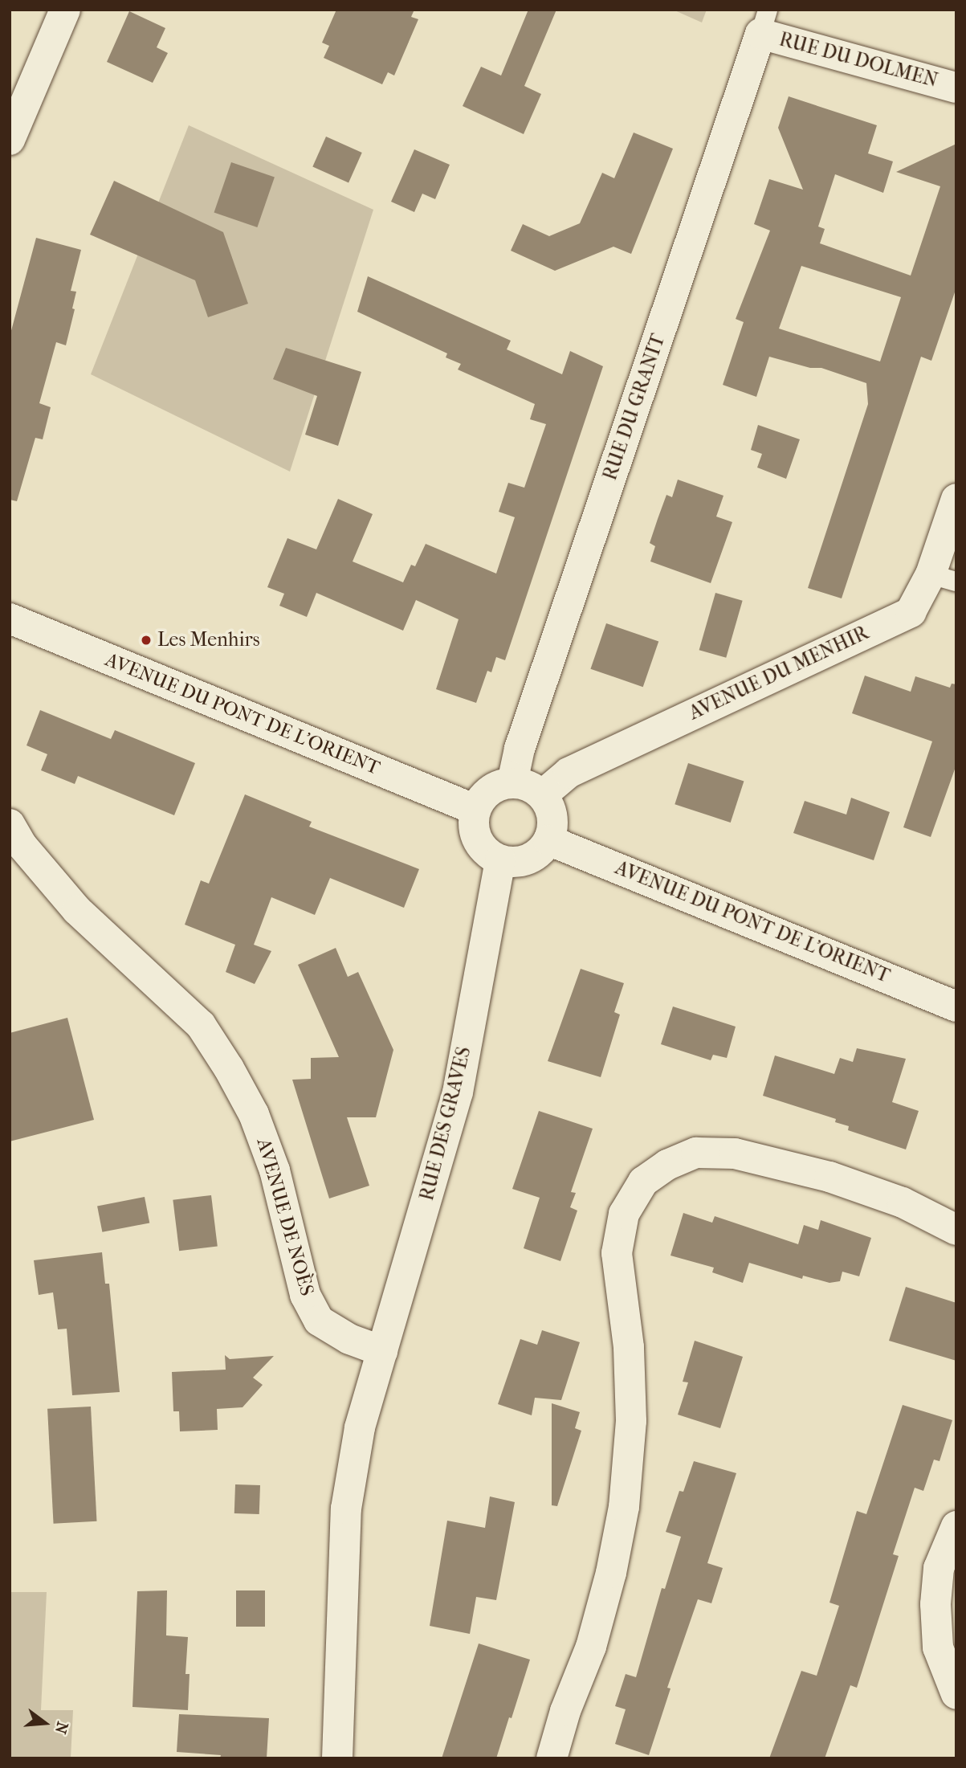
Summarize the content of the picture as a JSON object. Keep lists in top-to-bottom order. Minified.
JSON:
{"streets":{"street":["RUE DU DOLMEN","RUE DU GRANIT","AVENUE DU MENHIR","AVENUE DU PONT DE L'ORIENT","RUE DES GRAVES","AVENUE DE NOÈS"]},"crossings":[["RUE DU DOLMEN","RUE DU GRANIT"],["RUE DU GRANIT","AVENUE DU MENHIR"],["RUE DU GRANIT","AVENUE DU PONT DE L'ORIENT"],["RUE DU GRANIT","RUE DES GRAVES"],["AVENUE DU MENHIR","AVENUE DU PONT DE L'ORIENT"],["AVENUE DU MENHIR","RUE DES GRAVES"],["AVENUE DU PONT DE L'ORIENT","RUE DES GRAVES"],["RUE DES GRAVES","AVENUE DE NOÈS"]],"places":["Les Menhirs"],"north":"right"}
